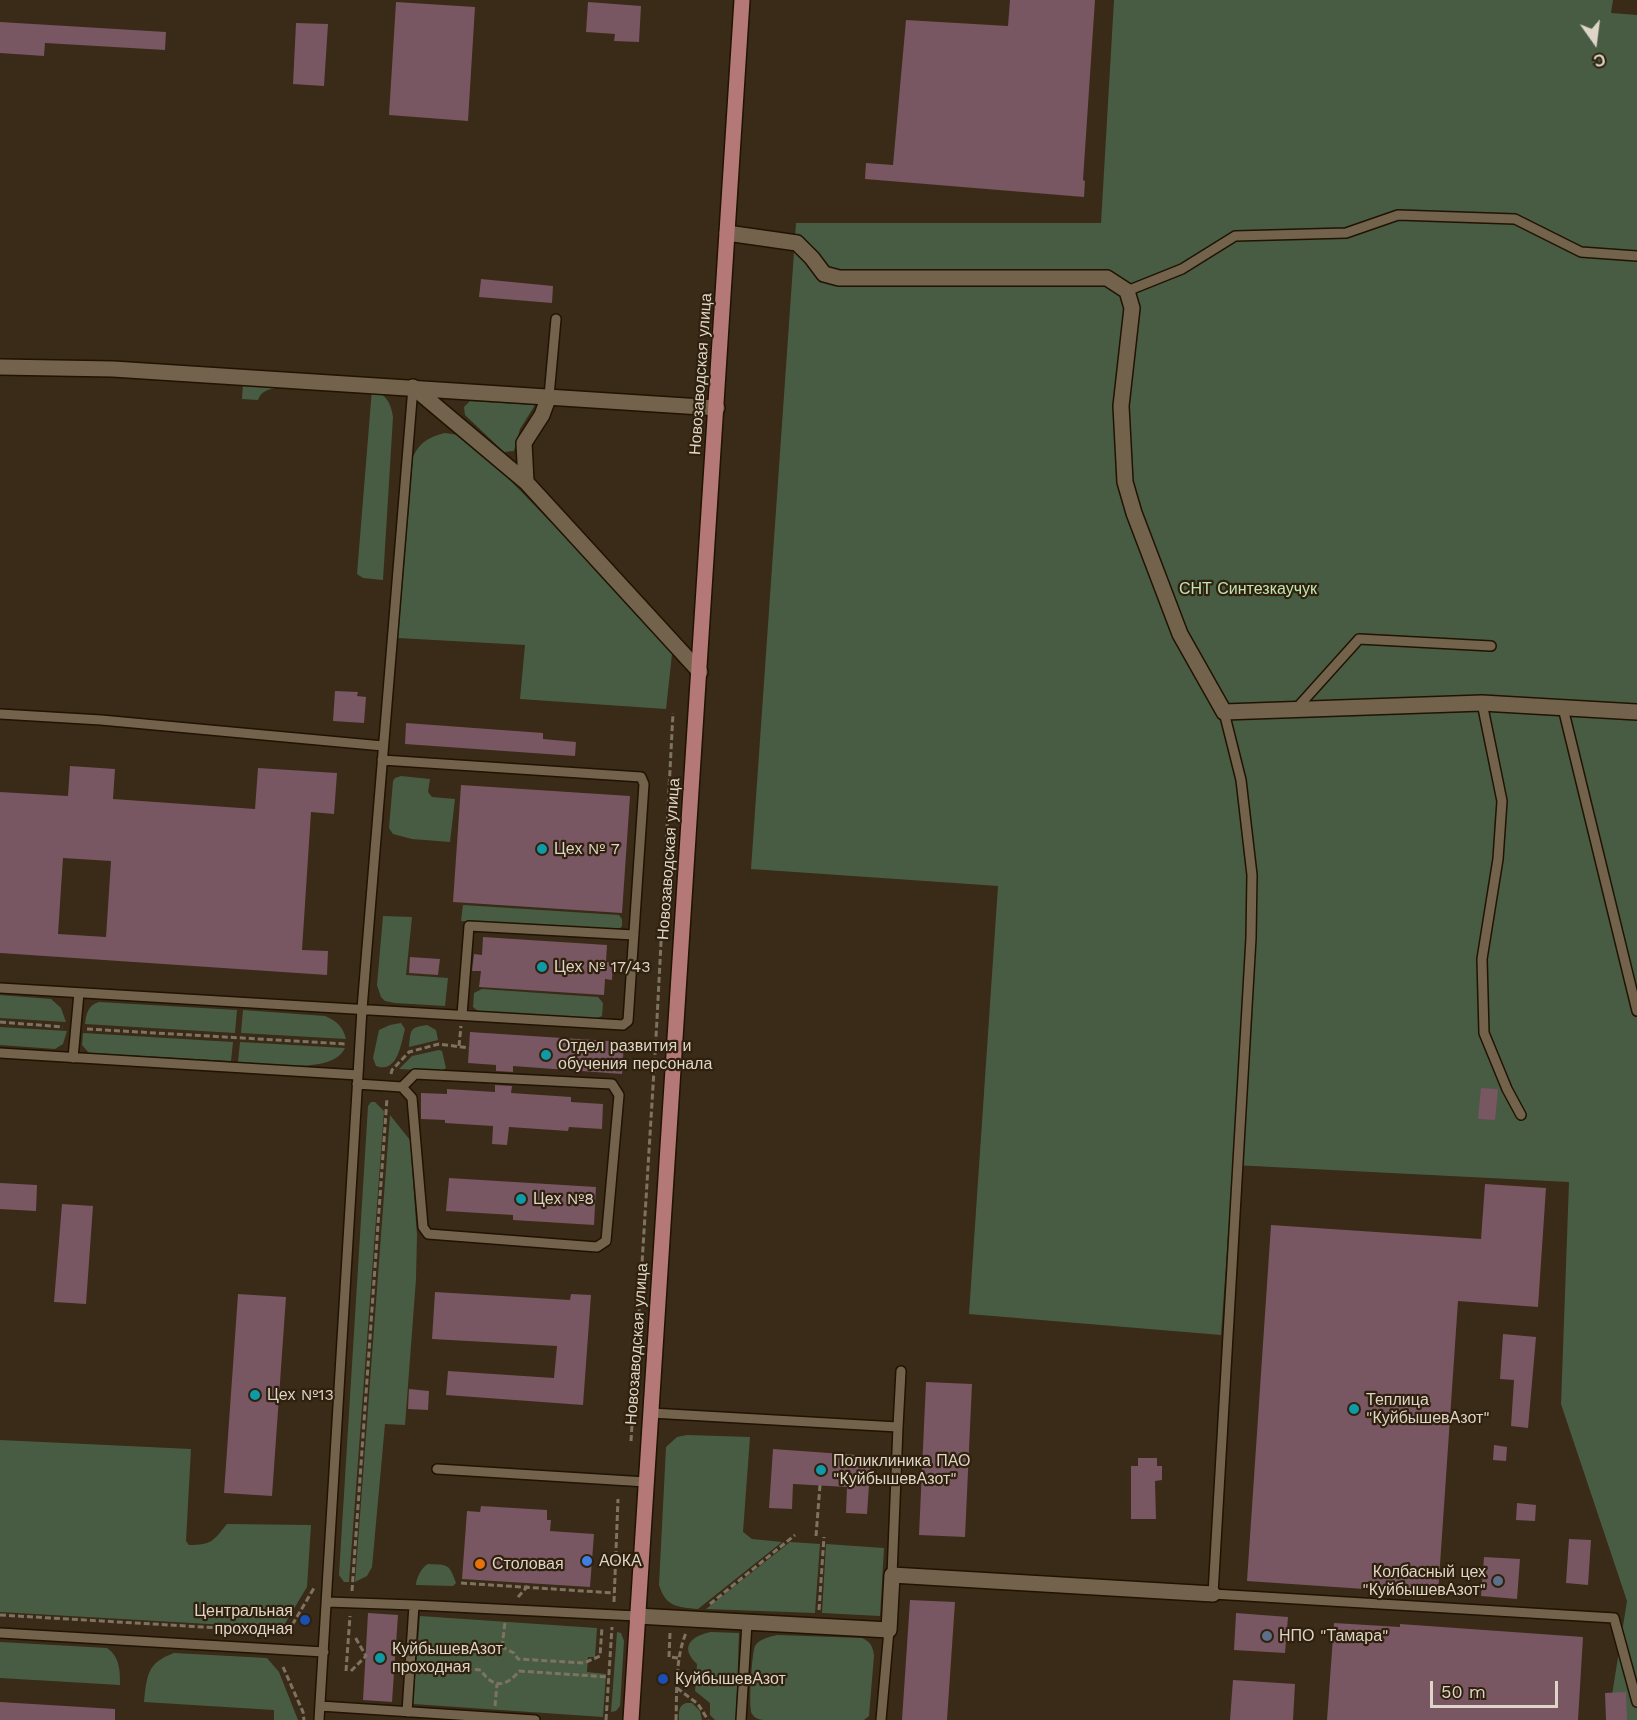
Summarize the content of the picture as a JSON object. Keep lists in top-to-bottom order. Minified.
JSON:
{"streets":{"main road":["Новозаводская улица"]},"parks":["СНТ Синтезкаучук"],"places":["Цех № 7","Цех № 17/43","Отдел развития и обучения персонала","Цех №8","Цех №13","Теплица \"КуйбышевАзот\"","Поликлиника ПАО \"КуйбышевАзот\"","АОКА","Столовая","Колбасный цех \"КуйбышевАзот\"","Центральная проходная","НПО \"Тамара\"","КуйбышевАзот проходная","КуйбышевАзот"],"scale_bar":"50 m","north":"bottom"}
